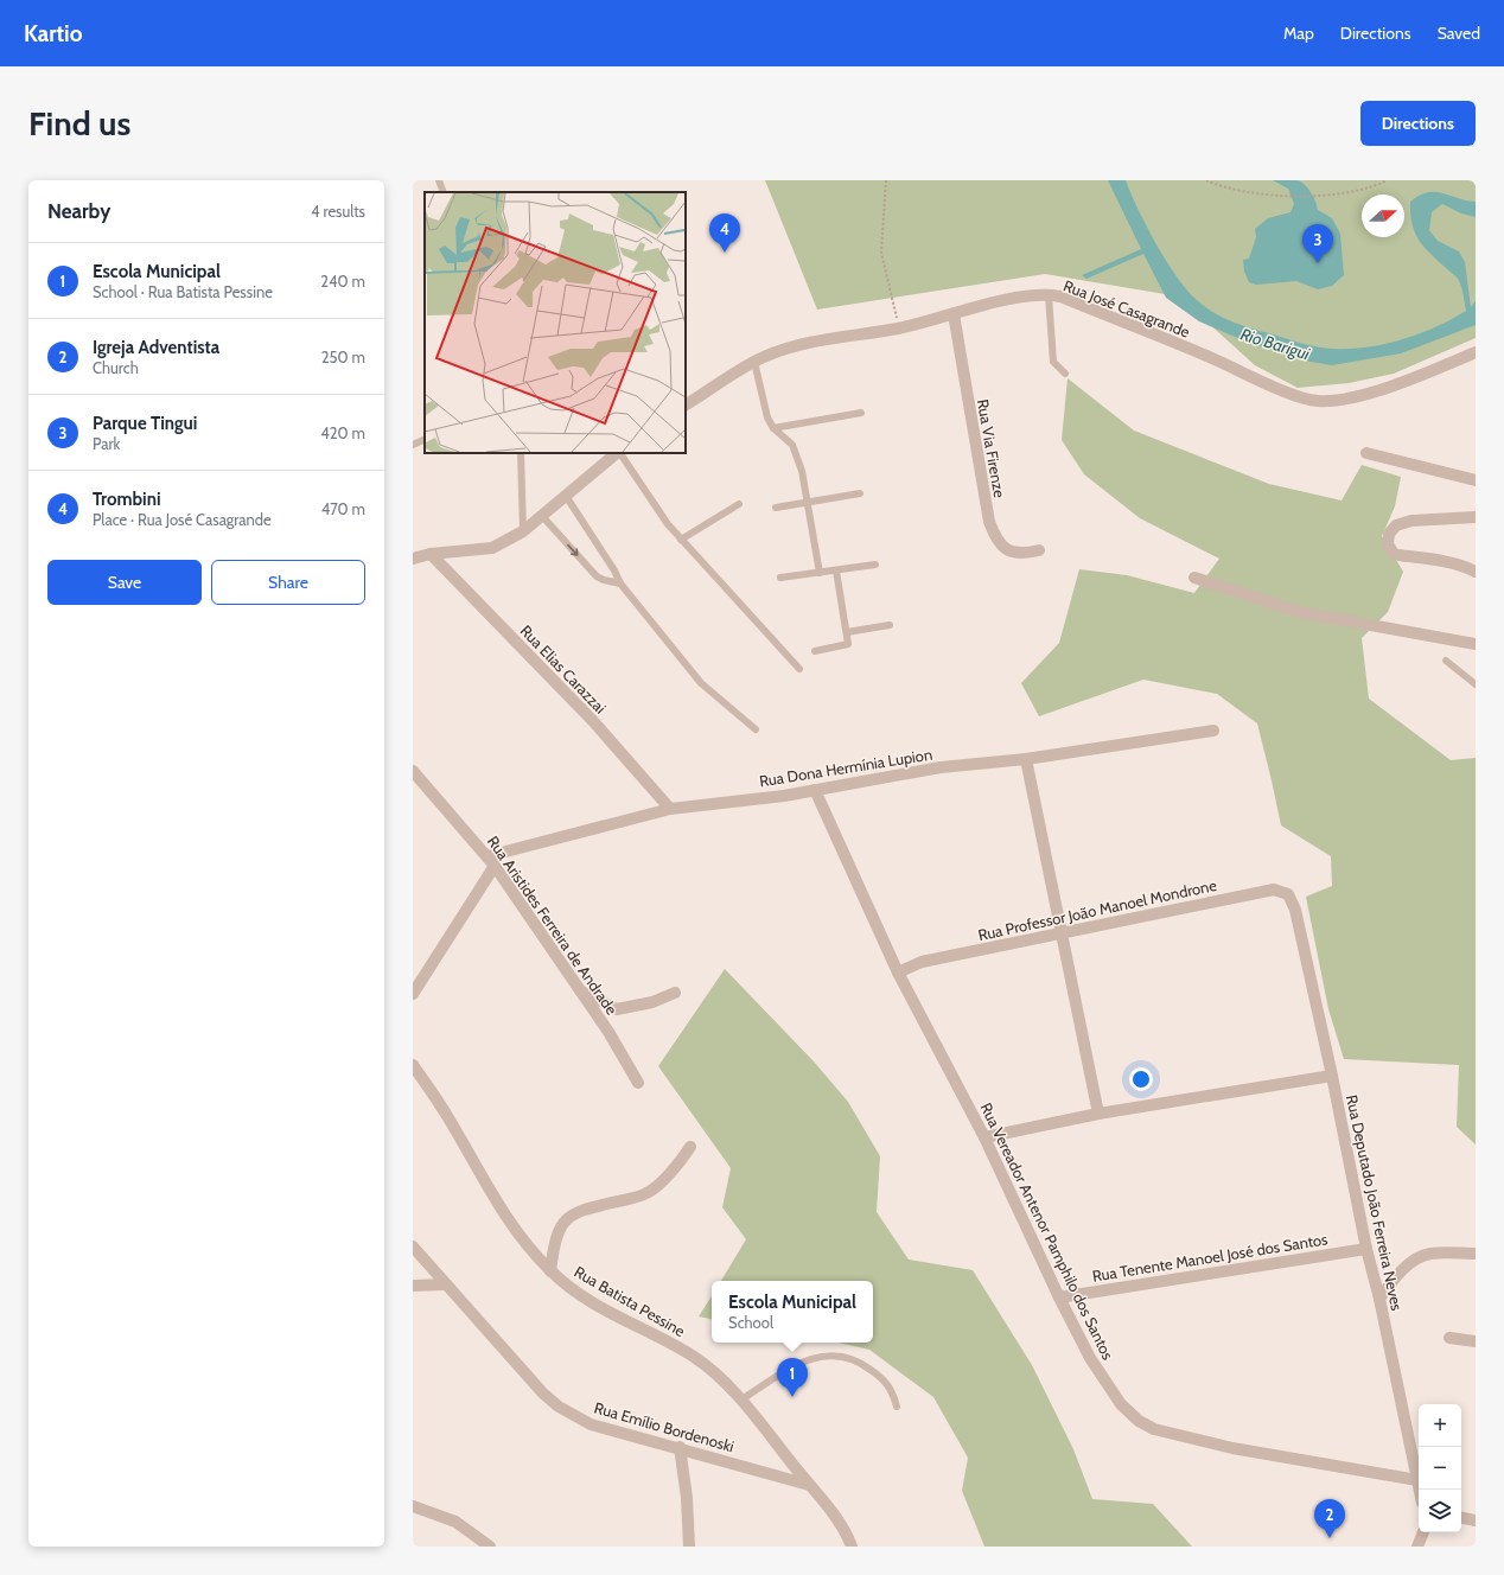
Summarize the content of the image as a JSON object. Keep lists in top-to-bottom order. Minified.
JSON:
{"streets":{"street":["Rua José Casagrande","Rua Via Firenze","Rua Elias Carazzai","Rua Dona Hermínia Lupion","Rua Professor João Manoel Mondrone","Rua Aristides Ferreira de Andrade","Rua Deputado João Ferreira Neves","Rua Vereador Antenor Pamphilo dos Santos","Rua Tenente Manoel José dos Santos","Rua Batista Pessine","Rua Emílio Bordenoski"]},"crossings":[["Rua José Casagrande","Rua Via Firenze"],["Rua Elias Carazzai","Rua Dona Hermínia Lupion"],["Rua Dona Hermínia Lupion","Rua Aristides Ferreira de Andrade"],["Rua Dona Hermínia Lupion","Rua Vereador Antenor Pamphilo dos Santos"],["Rua Professor João Manoel Mondrone","Rua Deputado João Ferreira Neves"],["Rua Professor João Manoel Mondrone","Rua Vereador Antenor Pamphilo dos Santos"],["Rua Deputado João Ferreira Neves","Rua Vereador Antenor Pamphilo dos Santos"],["Rua Deputado João Ferreira Neves","Rua Tenente Manoel José dos Santos"],["Rua Vereador Antenor Pamphilo dos Santos","Rua Tenente Manoel José dos Santos"],["Rua Batista Pessine","Rua Emílio Bordenoski"]],"water":["Rio Barigui"],"north":"right","page":{"header":"Kartio","nav":["Map","Directions","Saved"],"buttons":["Directions",["Save","Share"]],"title":"Find us","heading":["Nearby","4 results"],"pins":["4","3","1","2"],"list":[{"mark":"1","name":"Escola Municipal","note":"School · Rua Batista Pessine","value":"240 m"},{"mark":"2","name":"Igreja Adventista","note":"Church","value":"250 m"},{"mark":"3","name":"Parque Tingui","note":"Park","value":"420 m"},{"mark":"4","name":"Trombini","note":"Place · Rua José Casagrande","value":"470 m"}],"popup":["Escola Municipal","School"],"map_buttons":["+","−"]}}
